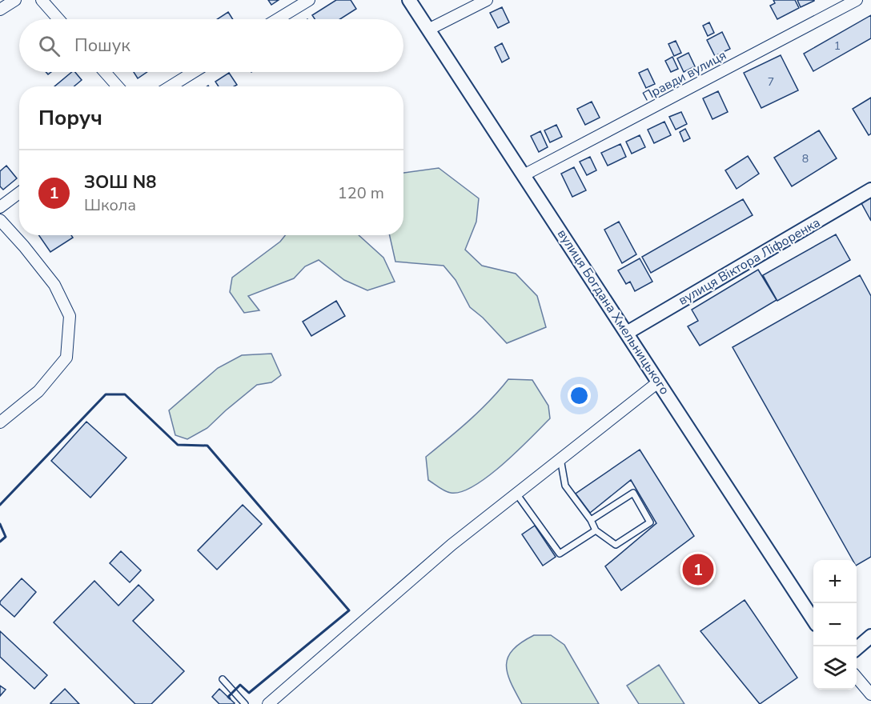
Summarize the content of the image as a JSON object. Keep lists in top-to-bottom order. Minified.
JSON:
{"streets":{"street":["Правди вулиця","вулиця Віктора Ліфоренка","вулиця Богдана Хмельницького"]},"crossings":[["Правди вулиця","вулиця Богдана Хмельницького"],["вулиця Віктора Ліфоренка","вулиця Богдана Хмельницького"]],"house_numbers":["1","7","8"],"page":{"search":"Пошук","heading":"Поруч","list":[{"mark":"1","name":"ЗОШ N8","note":"Школа","value":"120 m"}],"pins":"1","map_buttons":["+","−"]}}
